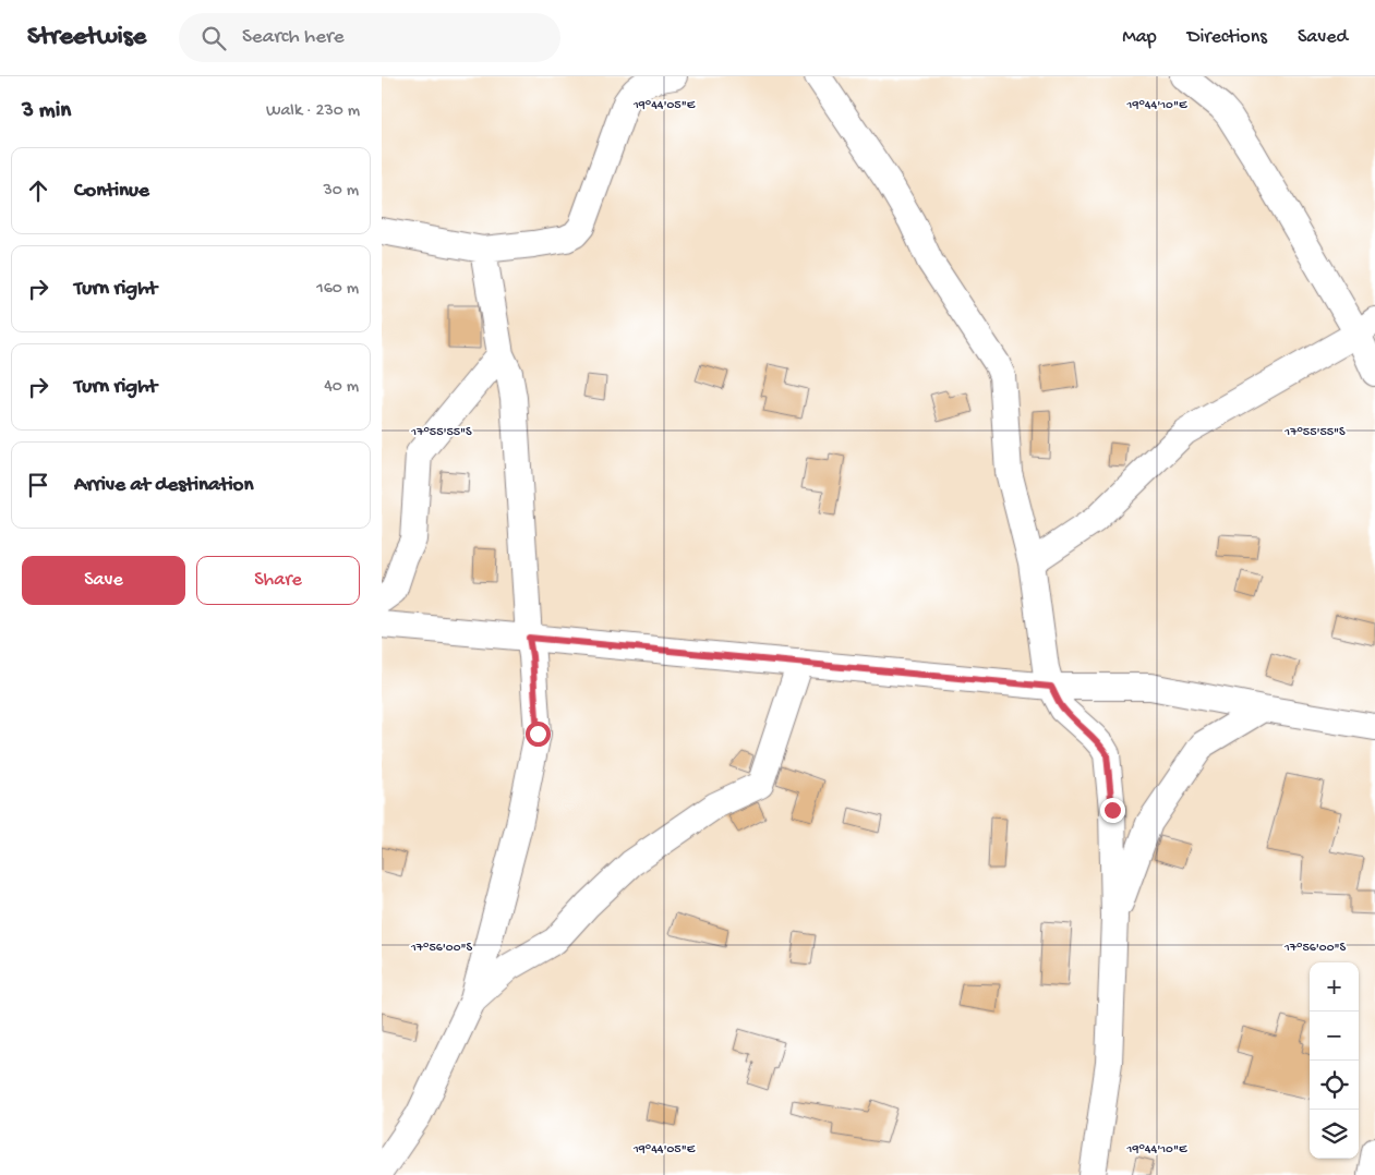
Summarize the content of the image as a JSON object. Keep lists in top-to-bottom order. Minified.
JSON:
{"page":{"header":"Streetwise","search":"Search here","nav":["Map","Directions","Saved"],"heading":["3 min","Walk · 230 m"],"list":[["Continue","30 m"],["Turn right","160 m"],["Turn right","40 m"],"Arrive at destination"],"buttons":["Save","Share"],"map_buttons":["+","−"]},"coordinates":["19°44'05\"E","19°44'10\"E","17°55'55\"S","17°56'00\"S"]}
